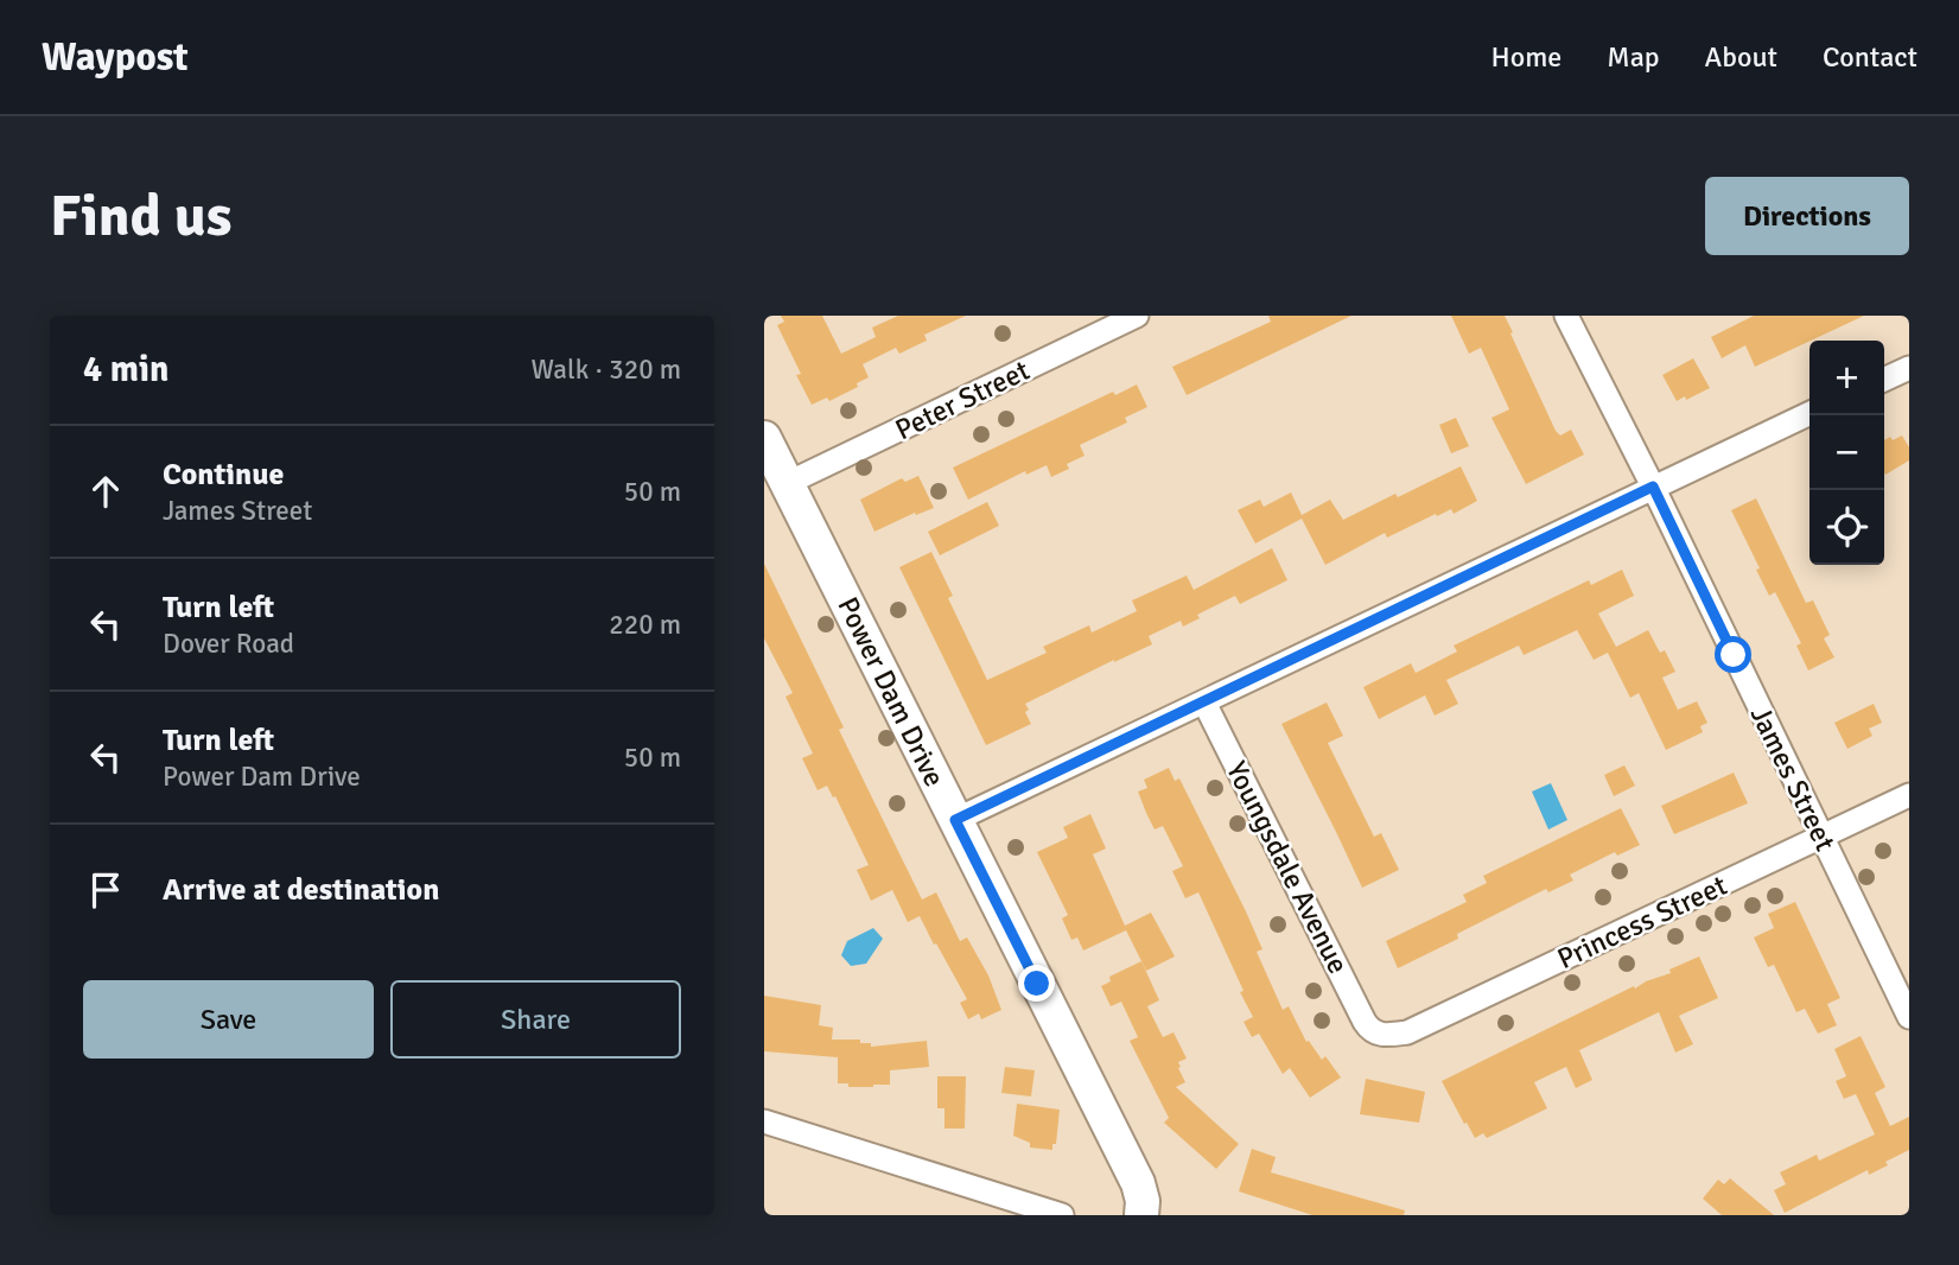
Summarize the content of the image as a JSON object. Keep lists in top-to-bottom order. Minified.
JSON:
{"streets":{"main road":["Power Dam Drive"],"street":["Peter Street","James Street","Youngsdale Avenue","Princess Street"]},"crossings":[["Peter Street","Power Dam Drive"],["James Street","Princess Street"],["Youngsdale Avenue","Princess Street"]],"page":{"header":"Waypost","nav":["Home","Map","About","Contact"],"buttons":["Directions",["Save","Share"]],"title":"Find us","heading":["4 min","Walk · 320 m"],"map_buttons":["+","−"],"list":[["Continue","James Street","50 m"],["Turn left","Dover Road","220 m"],["Turn left","Power Dam Drive","50 m"],"Arrive at destination"]}}
